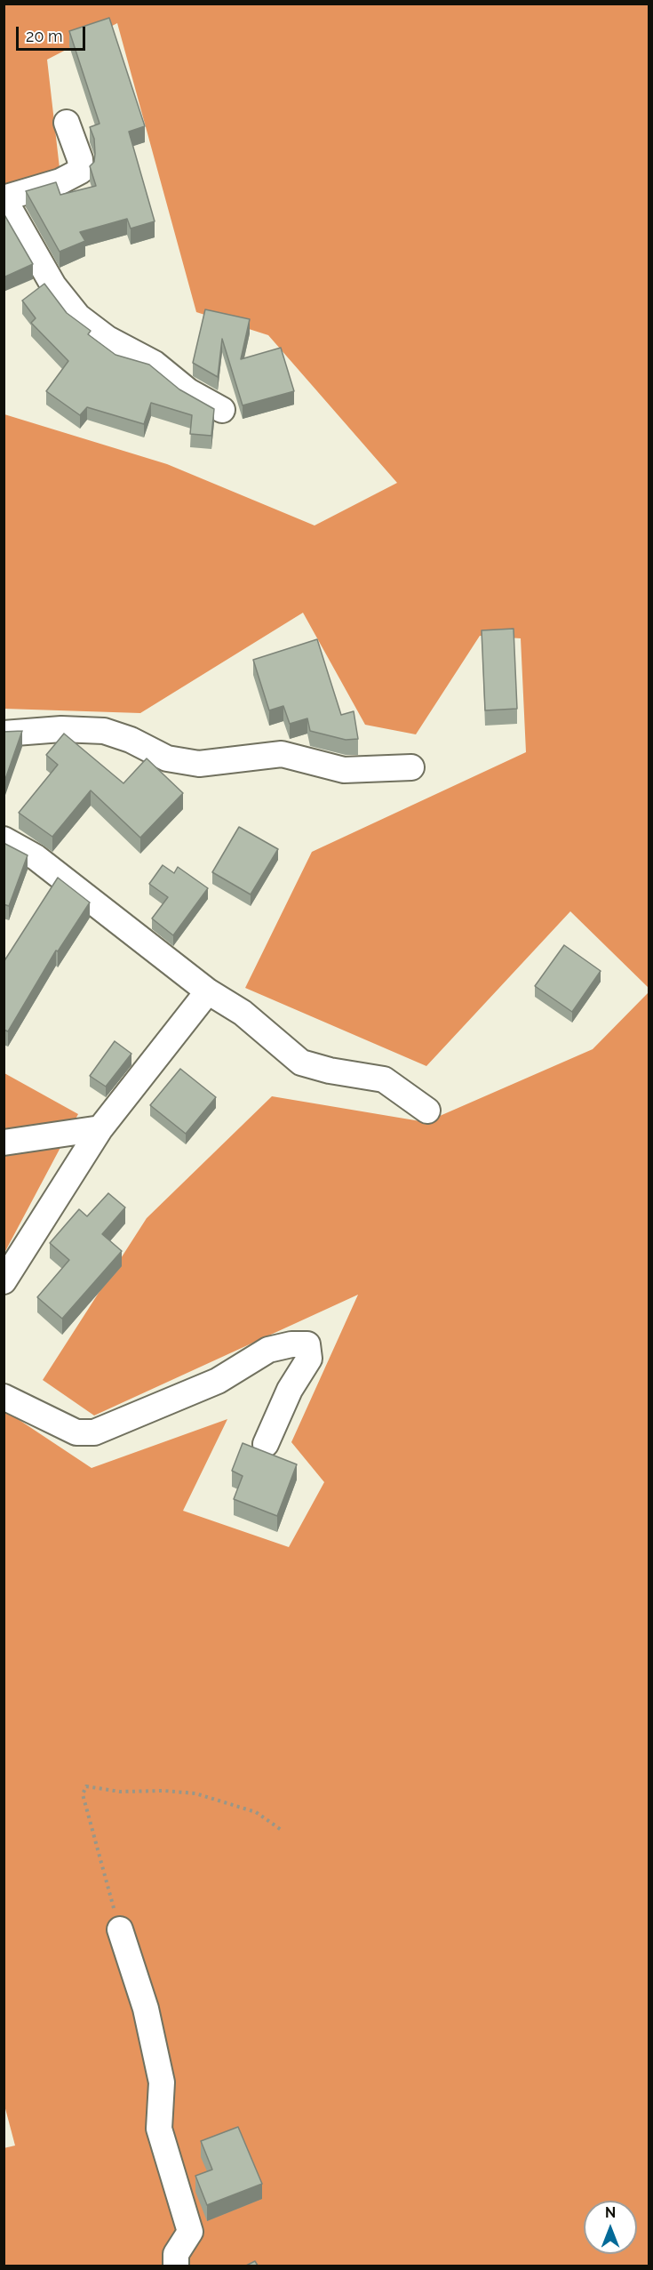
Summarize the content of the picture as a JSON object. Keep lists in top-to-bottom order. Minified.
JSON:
{"scale_bar":"20 m","north":"top"}
